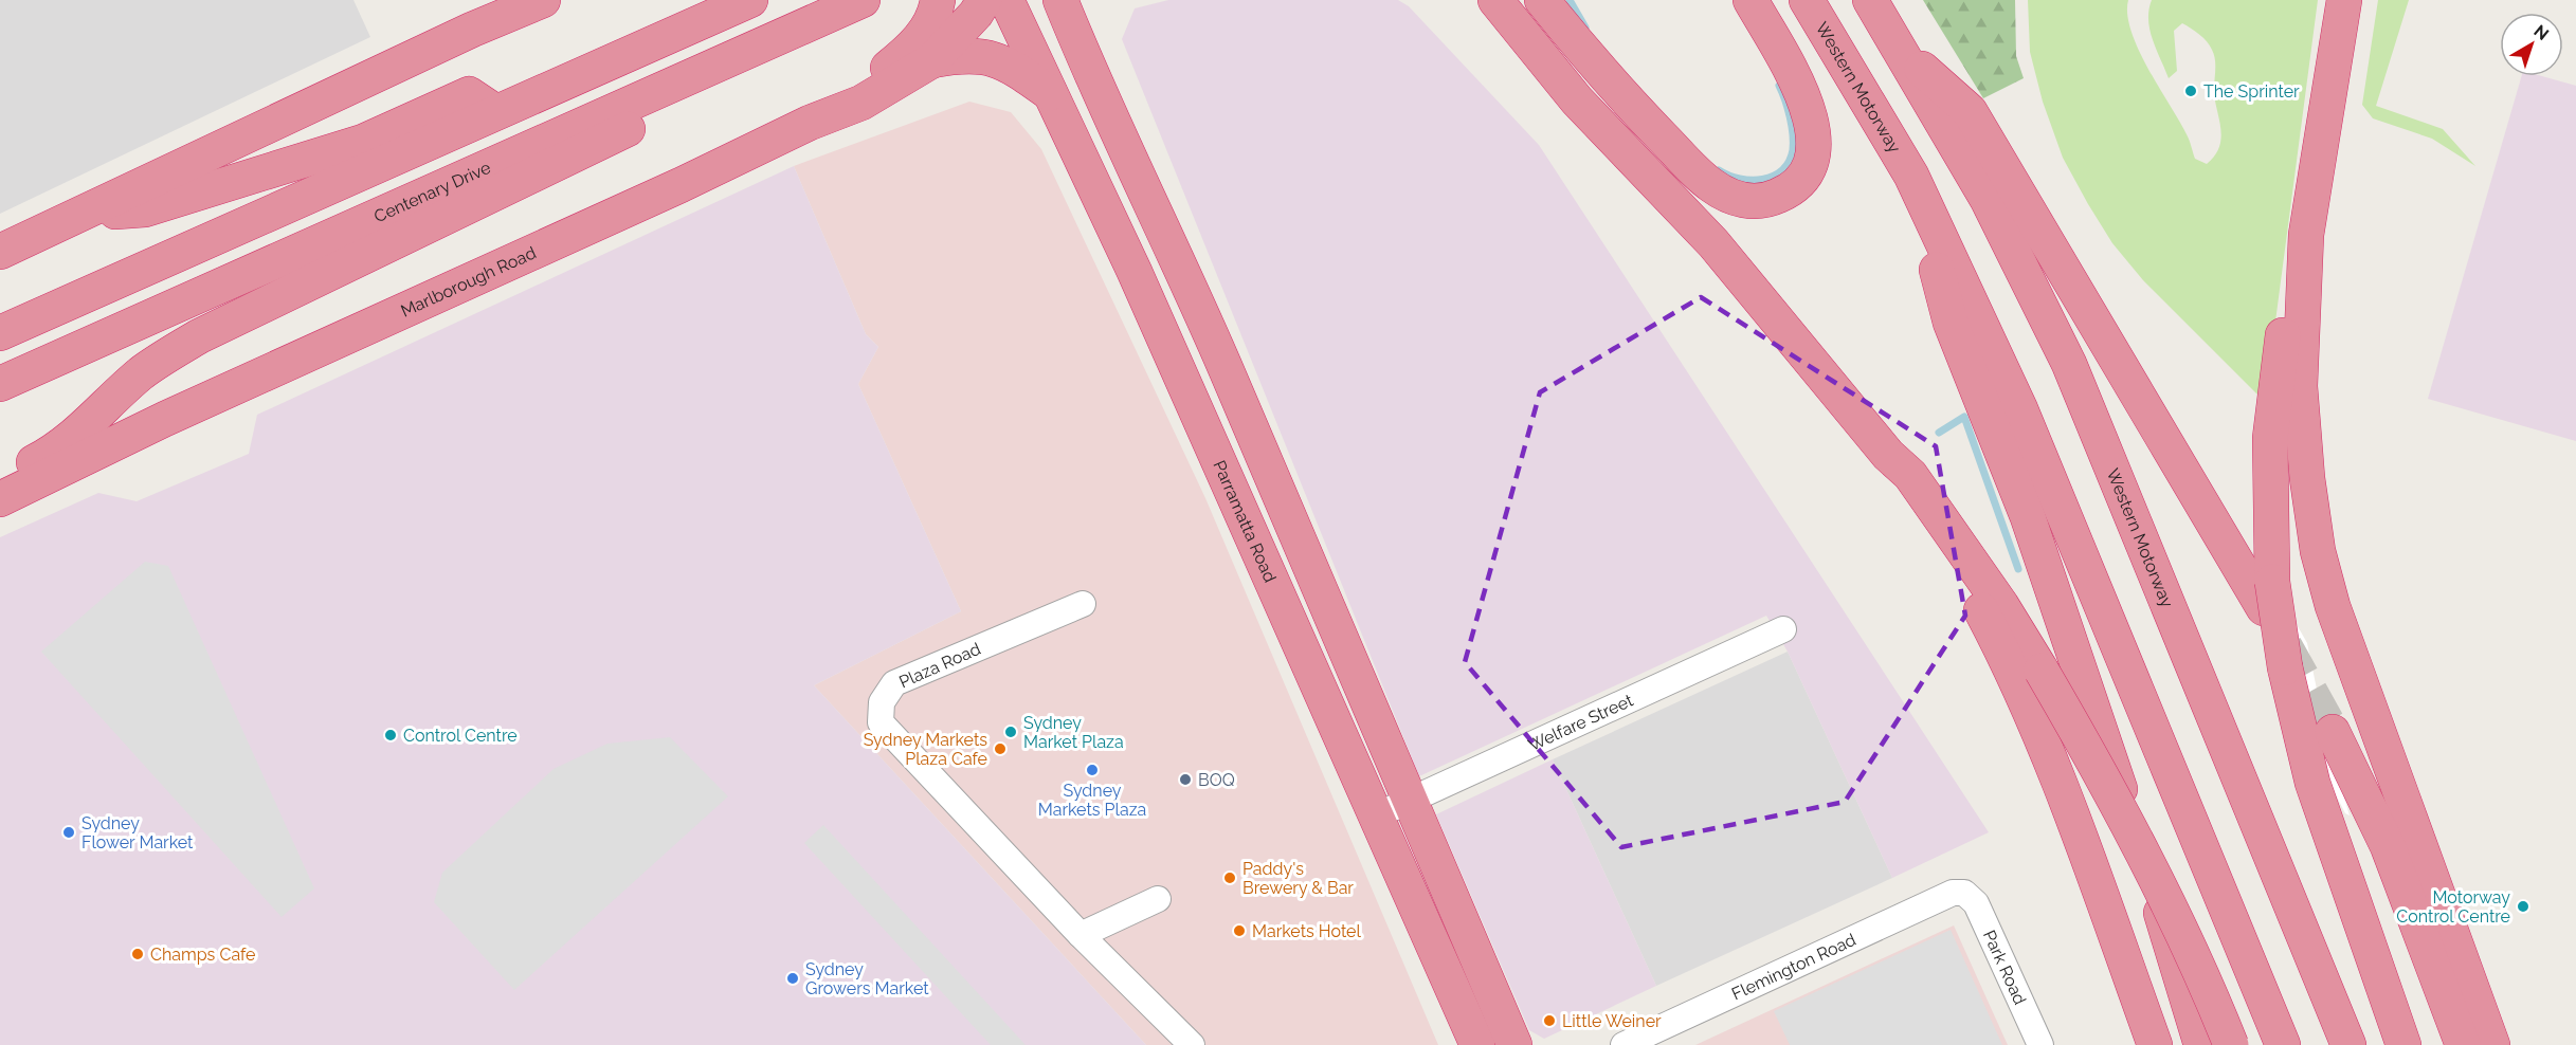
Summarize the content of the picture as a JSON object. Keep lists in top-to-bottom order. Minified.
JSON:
{"streets":{"highway":["Western Motorway","Centenary Drive","Marlborough Road","Parramatta Road"],"street":["Plaza Road","Welfare Street","Flemington Road","Park Road"]},"crossings":[["Marlborough Road","Parramatta Road"],["Parramatta Road","Welfare Street"],["Flemington Road","Park Road"]],"places":["The Sprinter","Sydney Market Plaza","Control Centre","Sydney Markets Plaza Cafe","Sydney Markets Plaza","BOQ","Sydney Flower Market","Paddy's Brewery & Bar","Motorway Control Centre","Markets Hotel","Champs Cafe","Sydney Growers Market","Little Weiner"],"north":"top right"}
